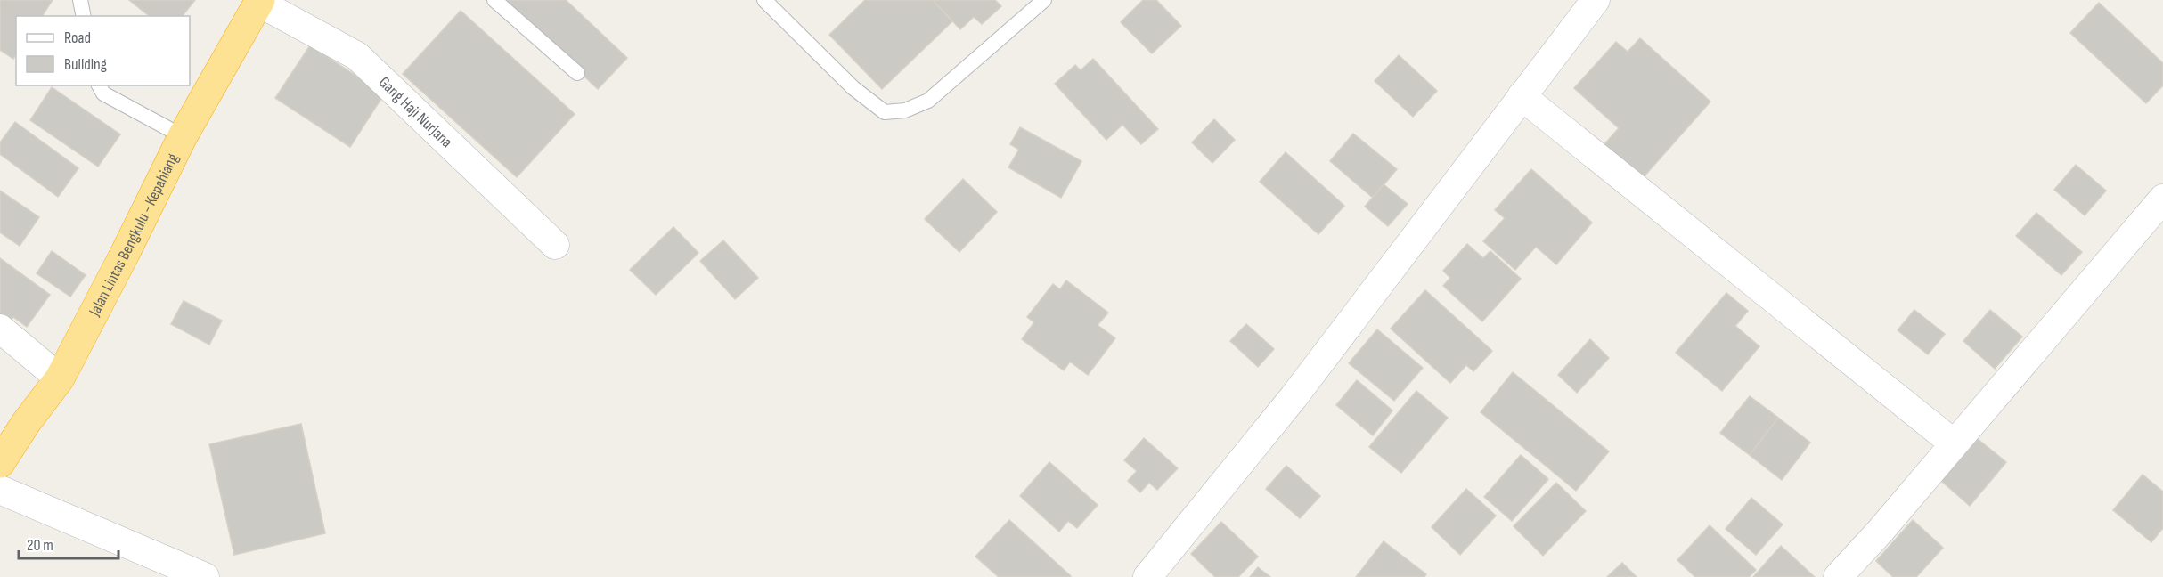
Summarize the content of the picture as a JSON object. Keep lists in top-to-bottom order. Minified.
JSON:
{"streets":{"highway":["Jalan Lintas Bengkulu - Kepahiang"],"street":["Gang Haji Nurjana"]},"crossings":[["Gang Haji Nurjana","Jalan Lintas Bengkulu - Kepahiang"]],"legend":["Road","Building"],"scale_bar":"20 m"}
